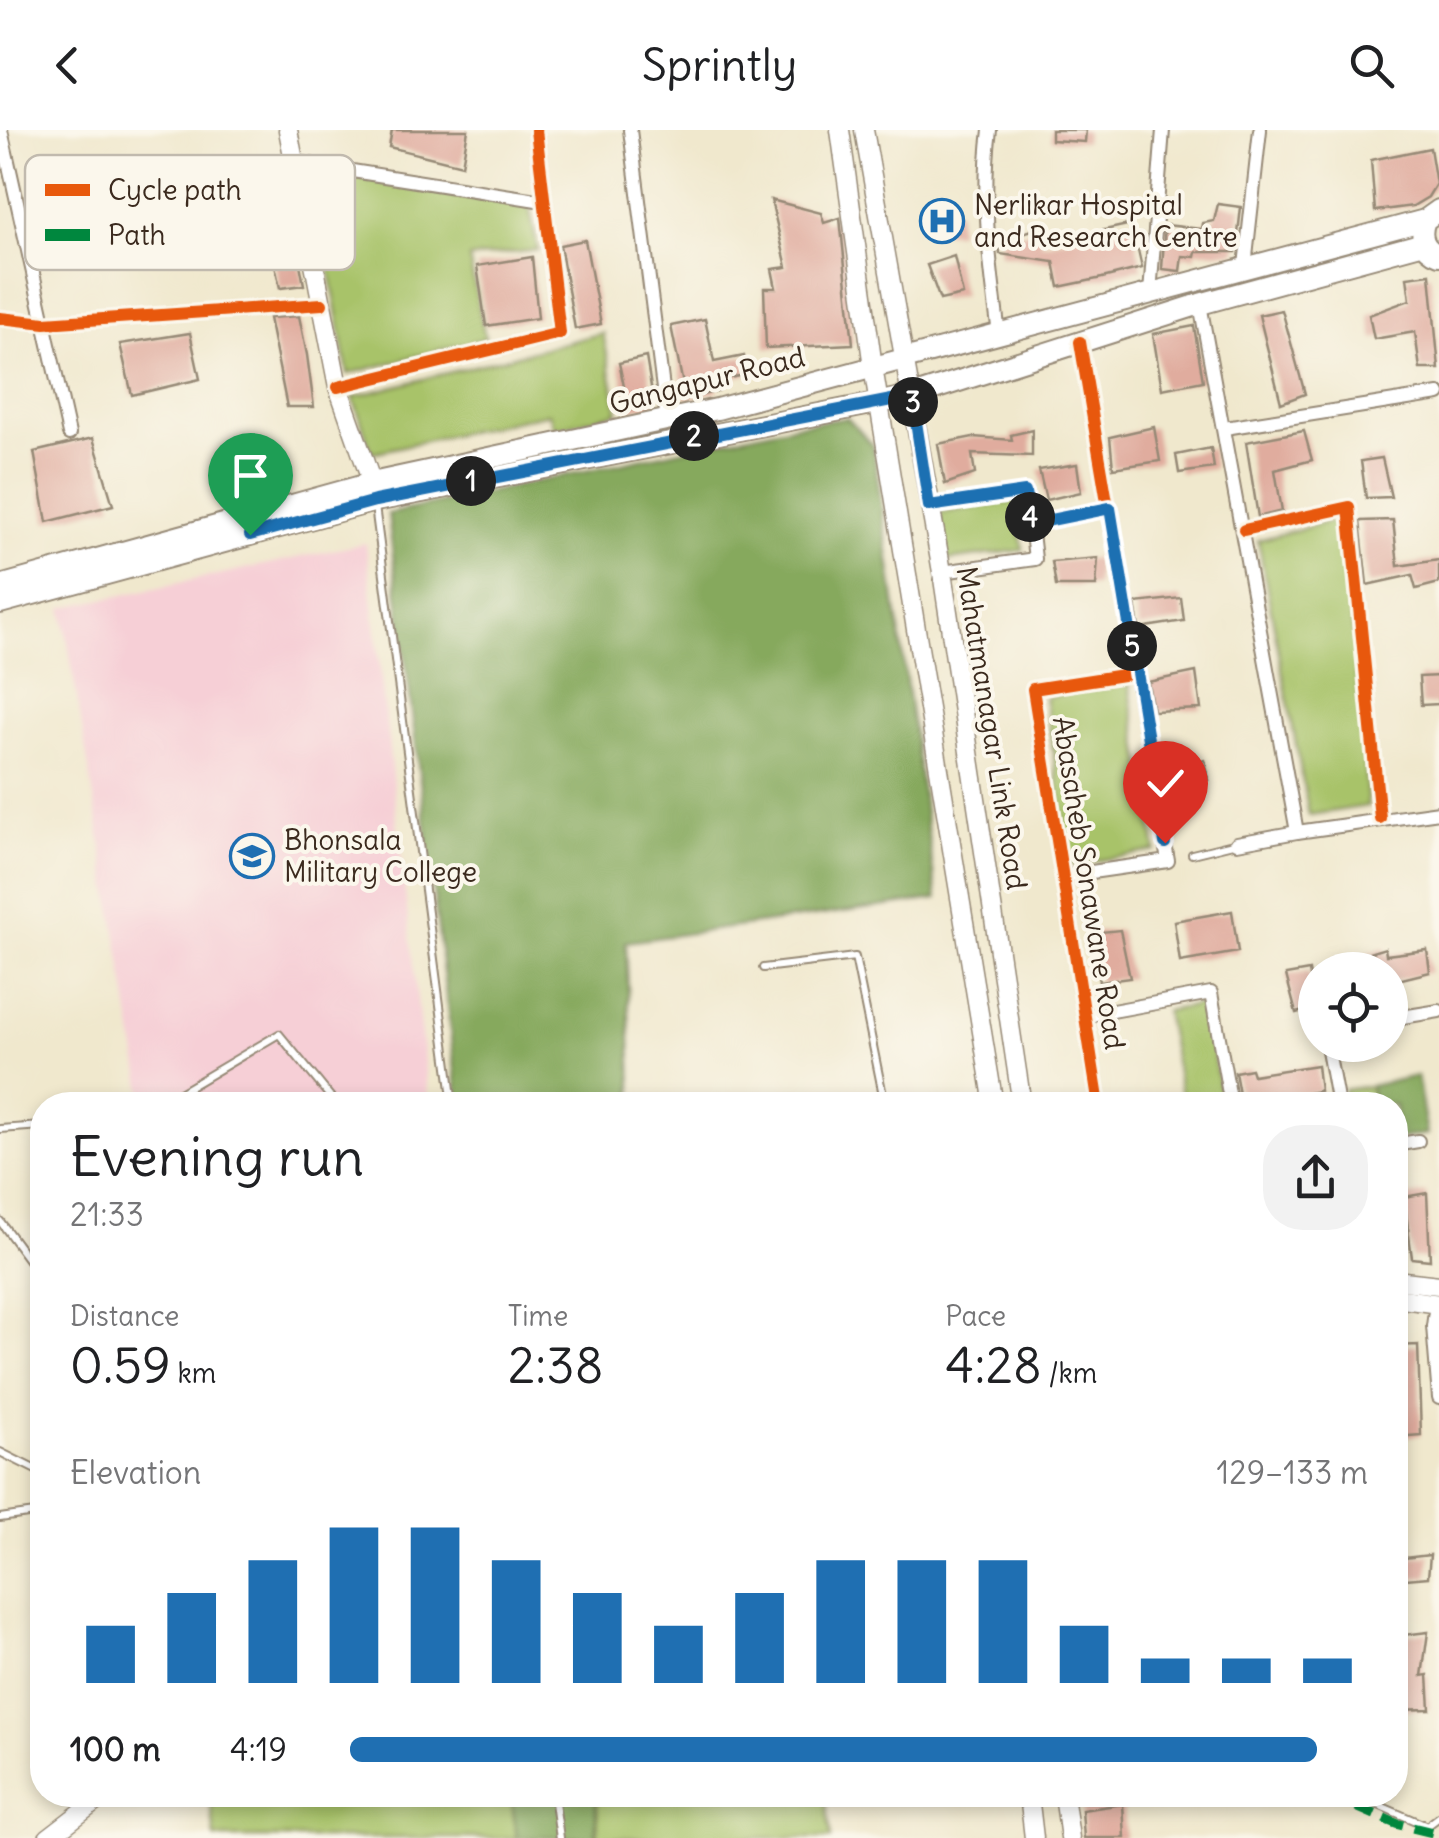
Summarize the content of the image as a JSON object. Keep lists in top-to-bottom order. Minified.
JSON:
{"streets":{"main road":["Gangapur Road","Mahatmanagar Link Road"],"street":["Abasaheb Sonawane Road"]},"crossings":[["Gangapur Road","Mahatmanagar Link Road"],["Gangapur Road","Abasaheb Sonawane Road"]],"places":{"hospital":["Nerlikar Hospital and Research Centre"],"school or university":["Bhonsala Military College"]},"legend":["Cycle path","Path"],"page":{"header":"Sprintly","pins":["3","2","1","4","5"],"heading":["Evening run","21:33"],"stats":[["Distance","0.59 km"],["Time","2:38"],["Pace","4:28 /km"]],"chart":["Elevation","129–133 m"],"list":[{"name":"100 m","note":"4:19"}]}}
